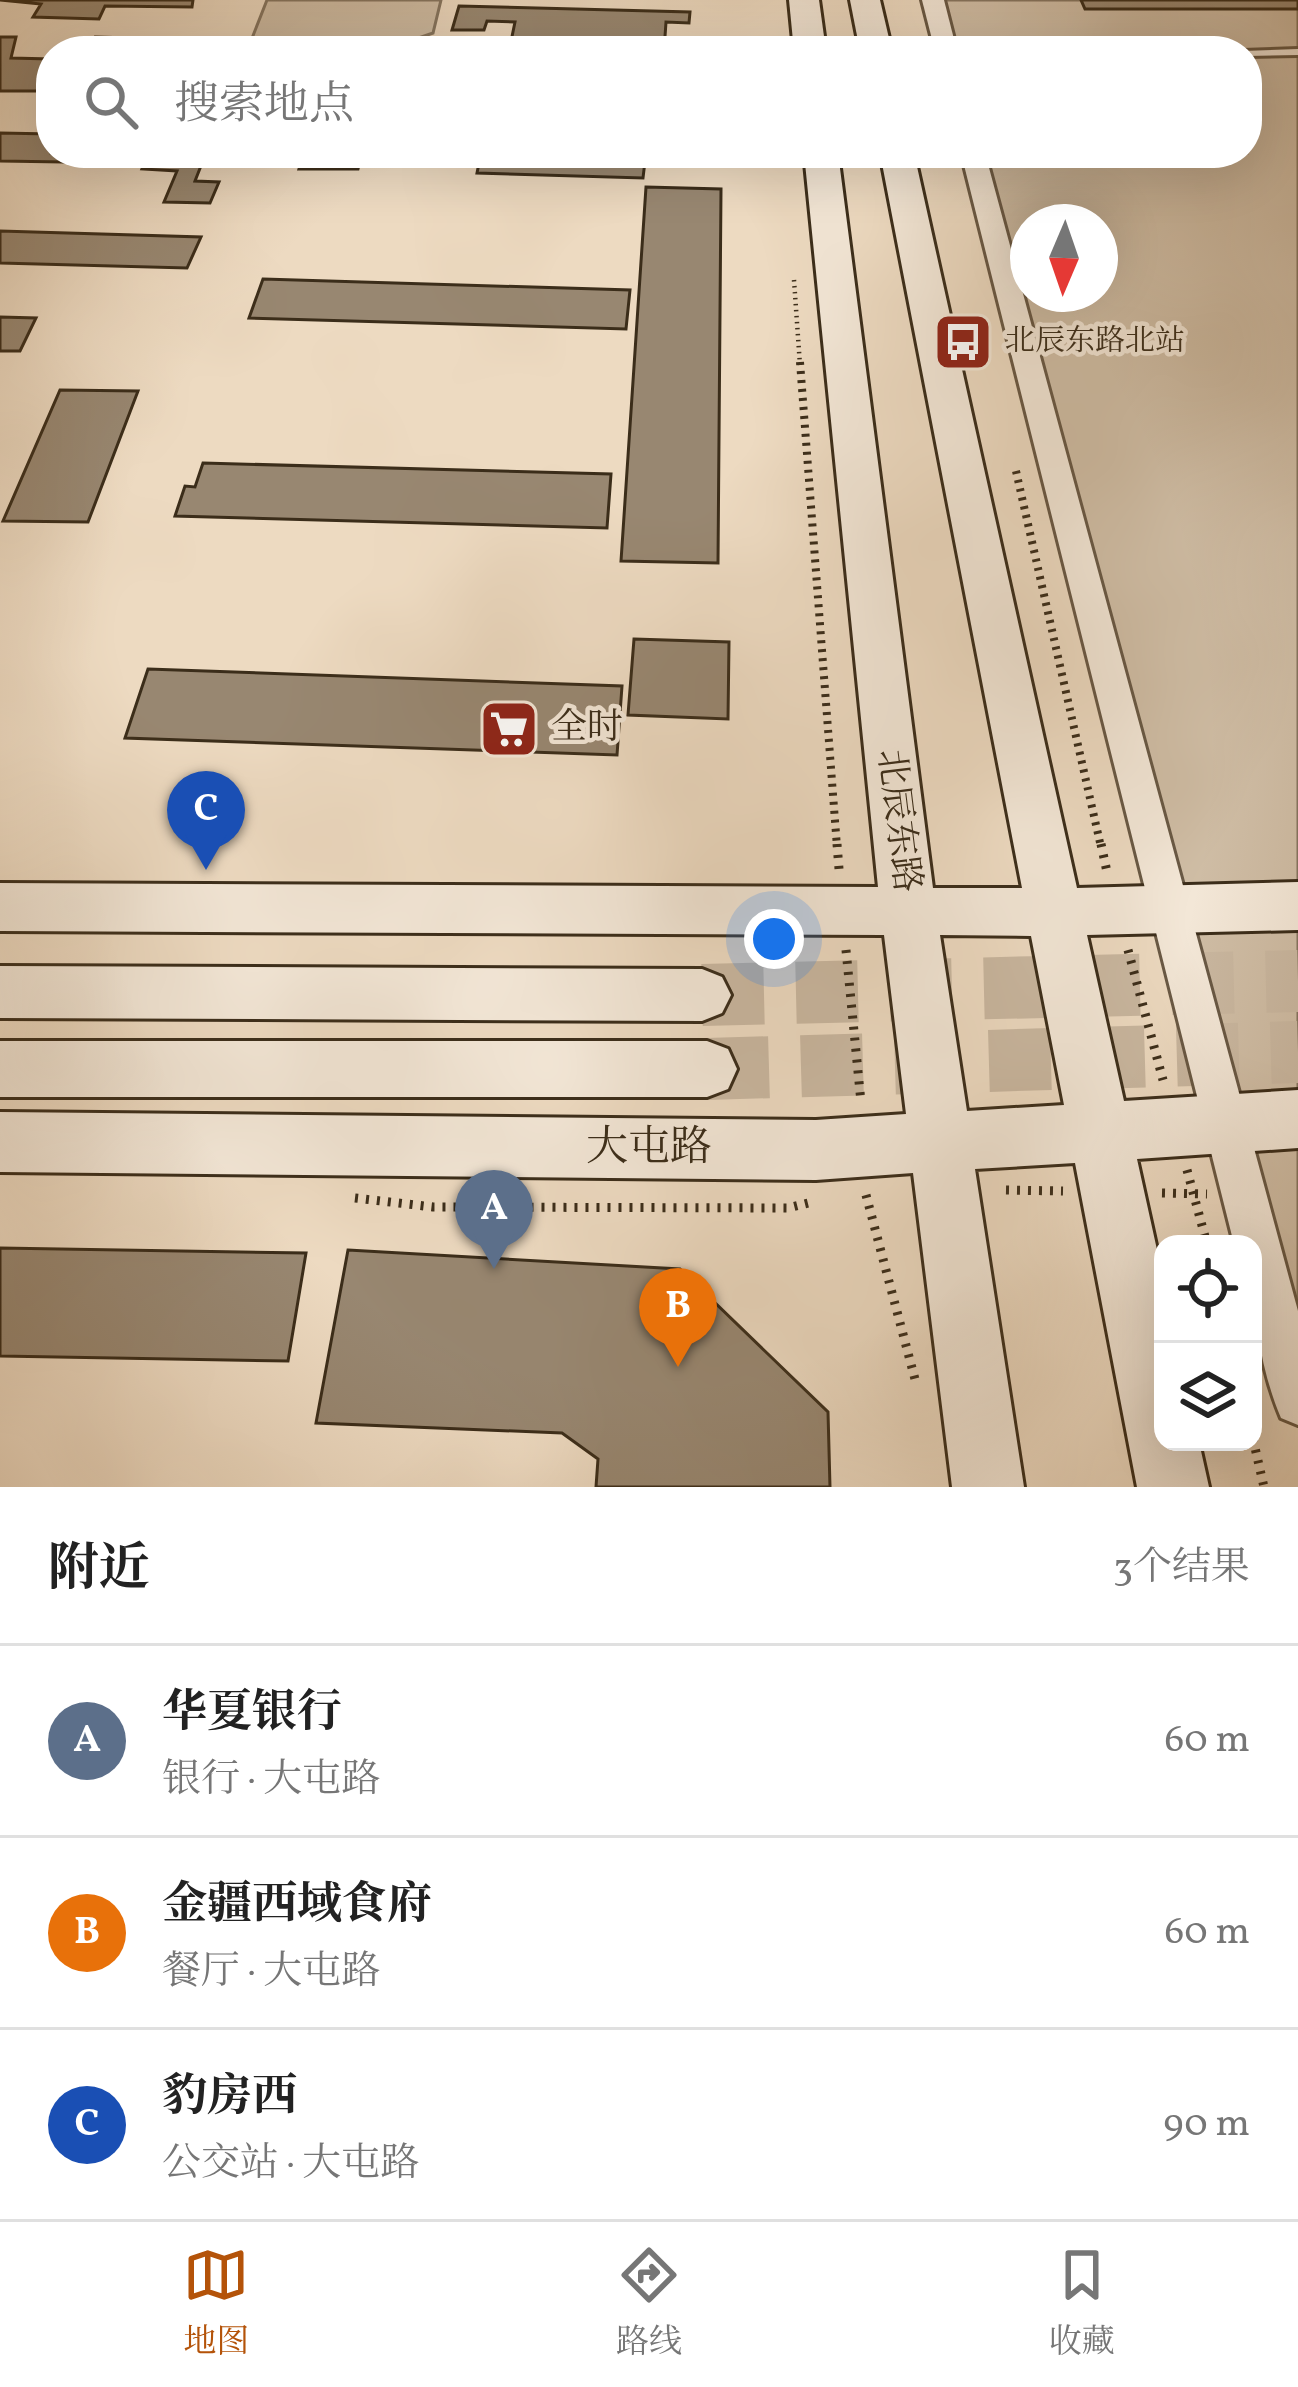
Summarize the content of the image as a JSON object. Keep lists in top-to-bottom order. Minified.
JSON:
{"streets":{"main road":["北辰东路","大屯路"]},"crossings":[["北辰东路","大屯路"]],"places":{"bus stop":["北辰东路北站"],"supermarket":["全时"]},"north":"bottom","page":{"search":"搜索地点","pins":["C","A","B"],"heading":["附近","3个结果"],"list":[{"mark":"A","name":"华夏银行","note":"银行 · 大屯路","value":"60 m"},{"mark":"B","name":"金疆西域食府","note":"餐厅 · 大屯路","value":"60 m"},{"mark":"C","name":"豹房西","note":"公交站 · 大屯路","value":"90 m"}],"nav":["地图","路线","收藏"]}}
